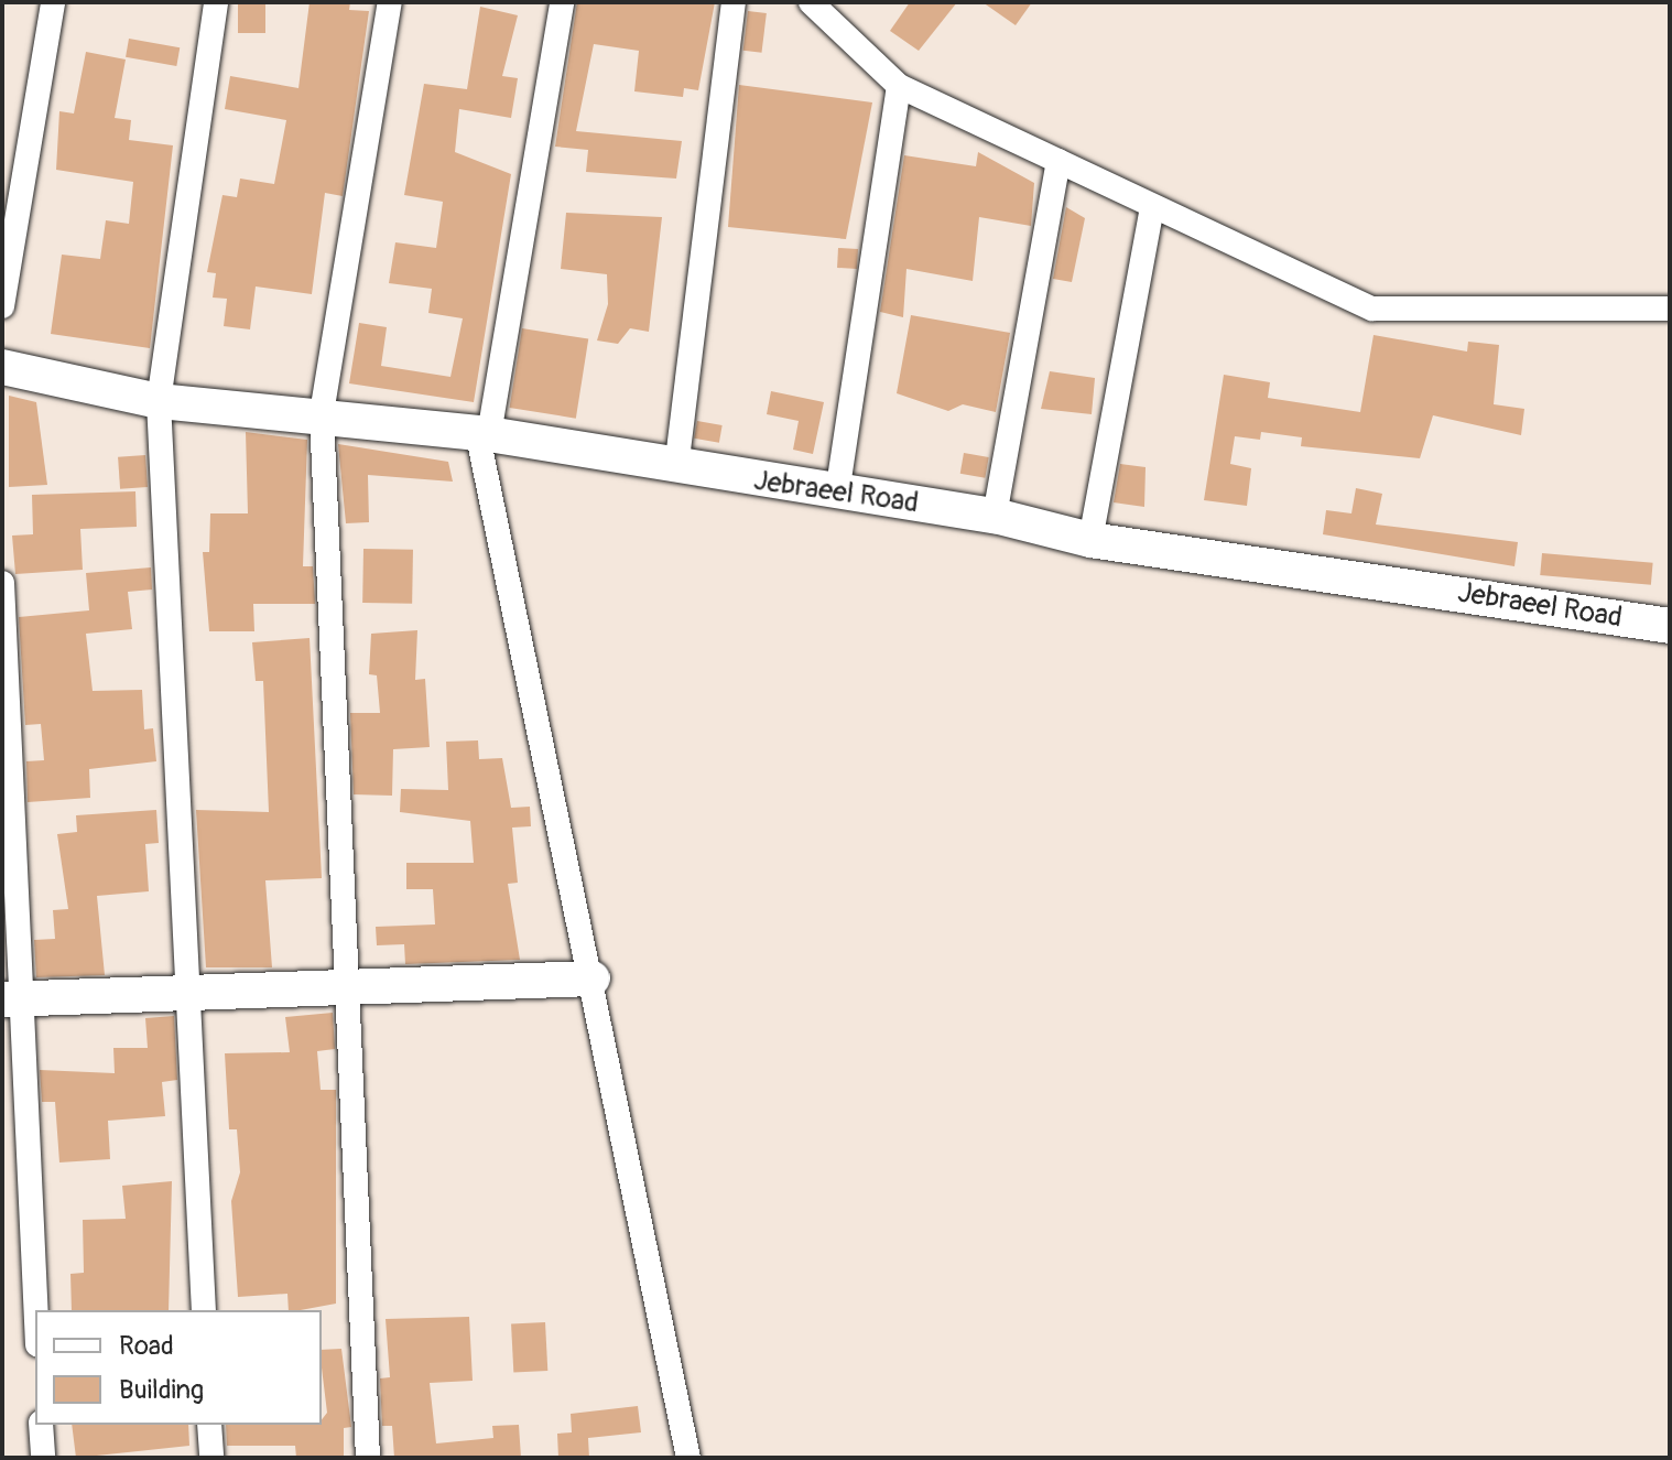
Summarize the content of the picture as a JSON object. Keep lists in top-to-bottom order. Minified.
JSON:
{"streets":{"main road":["Jebraeel Road"]},"legend":["Road","Building"]}
